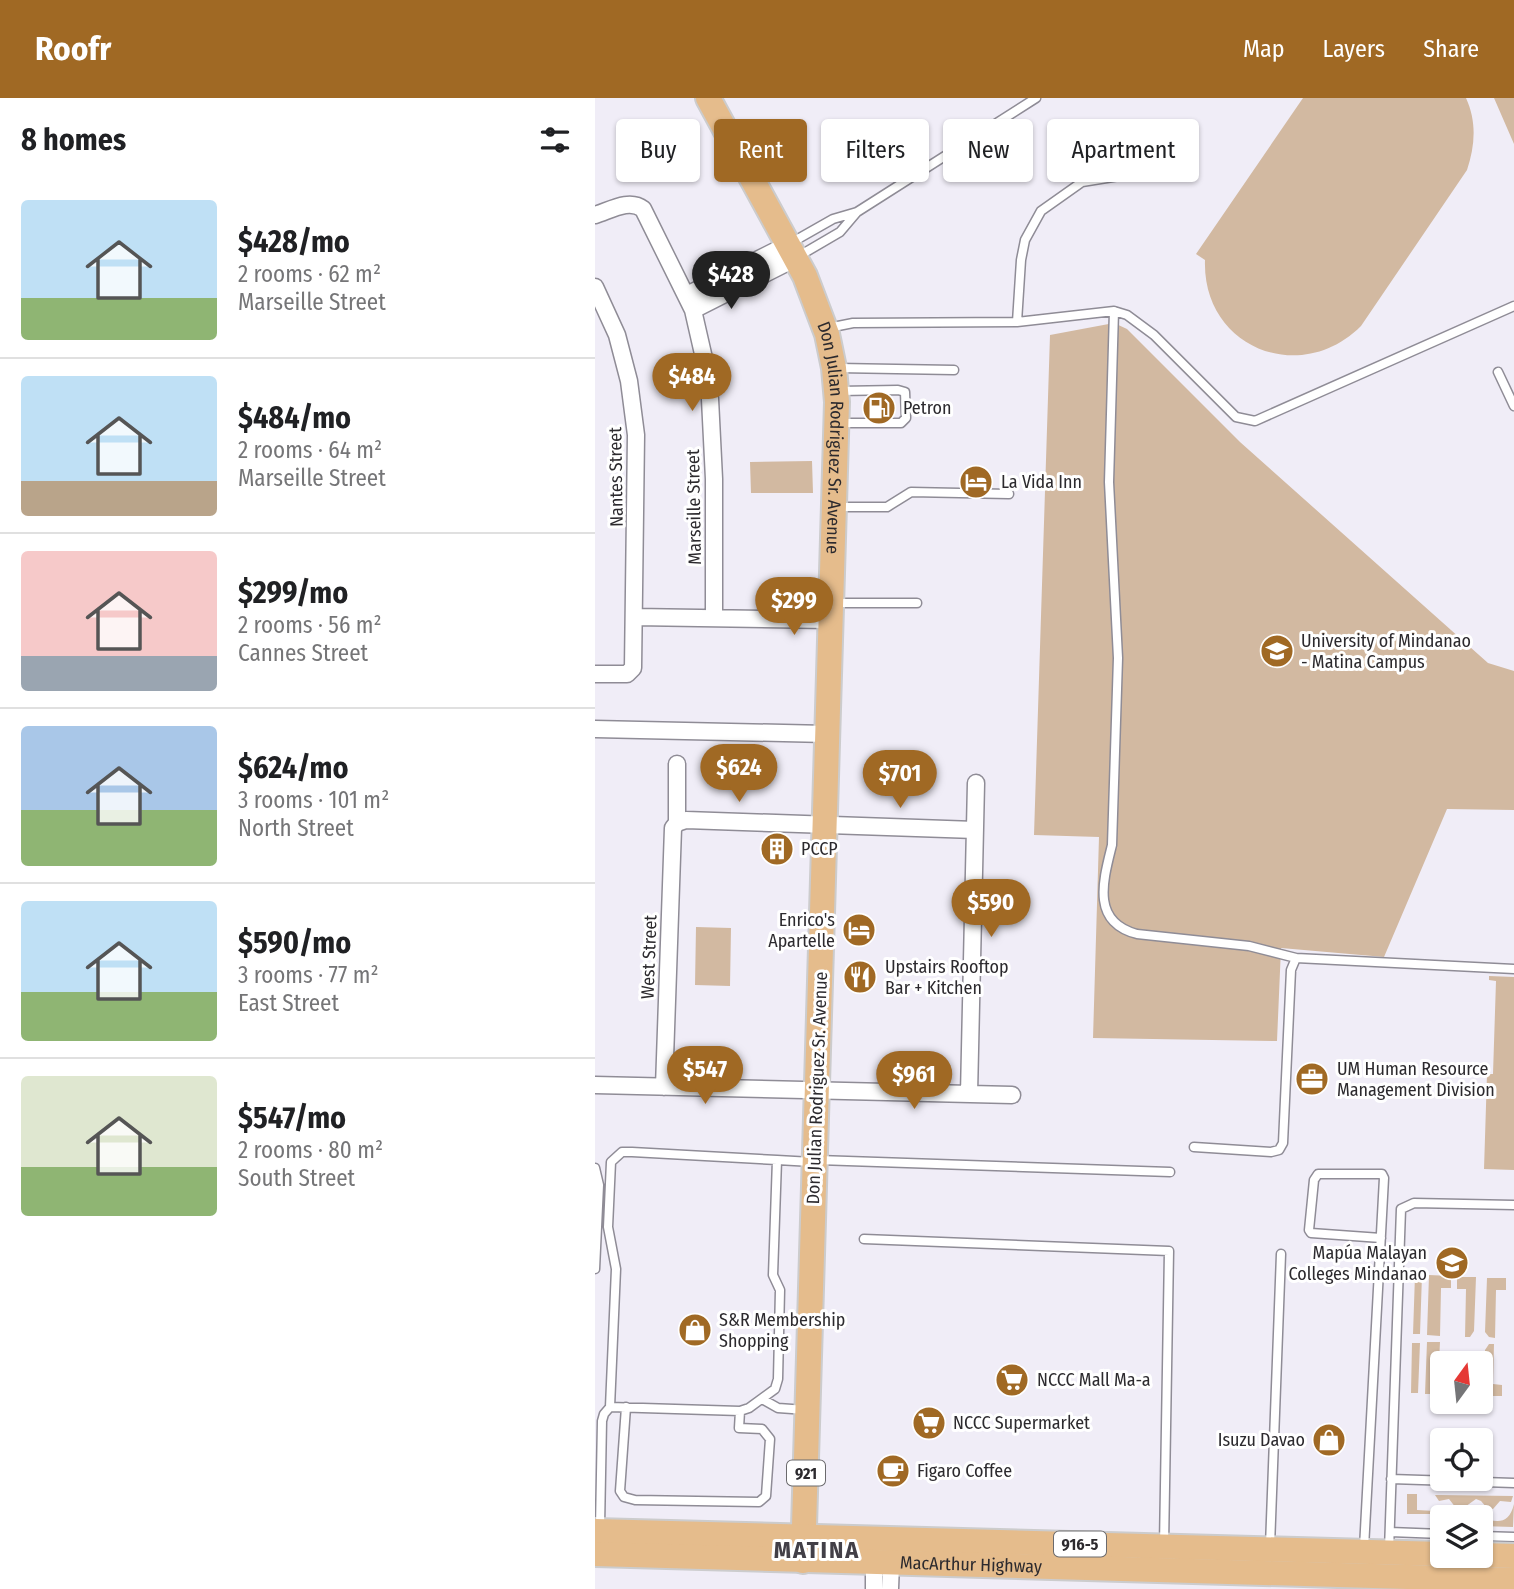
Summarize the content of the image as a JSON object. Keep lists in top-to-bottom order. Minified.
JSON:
{"streets":{"main road":["Don Julian Rodriguez Sr. Avenue","921","916-5","MacArthur Highway"],"street":["Nantes Street","Marseille Street","West Street"]},"crossings":[["Don Julian Rodriguez Sr. Avenue","MacArthur Highway"]],"districts":["MATINA"],"places":{"fuel station":["Petron"],"hotel":["La Vida Inn","Enrico's Apartelle"],"school or university":["University of Mindanao - Matina Campus","Mapúa Malayan Colleges Mindanao"],"building":["PCCP"],"restaurant":["Upstairs Rooftop Bar + Kitchen"],"office":["UM Human Resource Management Division"],"shop":["S&R Membership Shopping","Isuzu Davao"],"supermarket":["NCCC Mall Ma-a","NCCC Supermarket"],"cafe":["Figaro Coffee"]},"north":"top","page":{"header":"Roofr","nav":["Map","Layers","Share"],"heading":"8 homes","chip":["Buy","Rent","Filters","New","Apartment"],"list":[{"name":"$428/mo","note":"2 rooms · 62 m² · Marseille Street"},{"name":"$484/mo","note":"2 rooms · 64 m² · Marseille Street"},{"name":"$299/mo","note":"2 rooms · 56 m² · Cannes Street"},{"name":"$624/mo","note":"3 rooms · 101 m² · North Street"},{"name":"$590/mo","note":"3 rooms · 77 m² · East Street"},{"name":"$547/mo","note":"2 rooms · 80 m² · South Street"}],"price":["$428","$484","$299","$624","$701","$590","$547","$961"]}}
